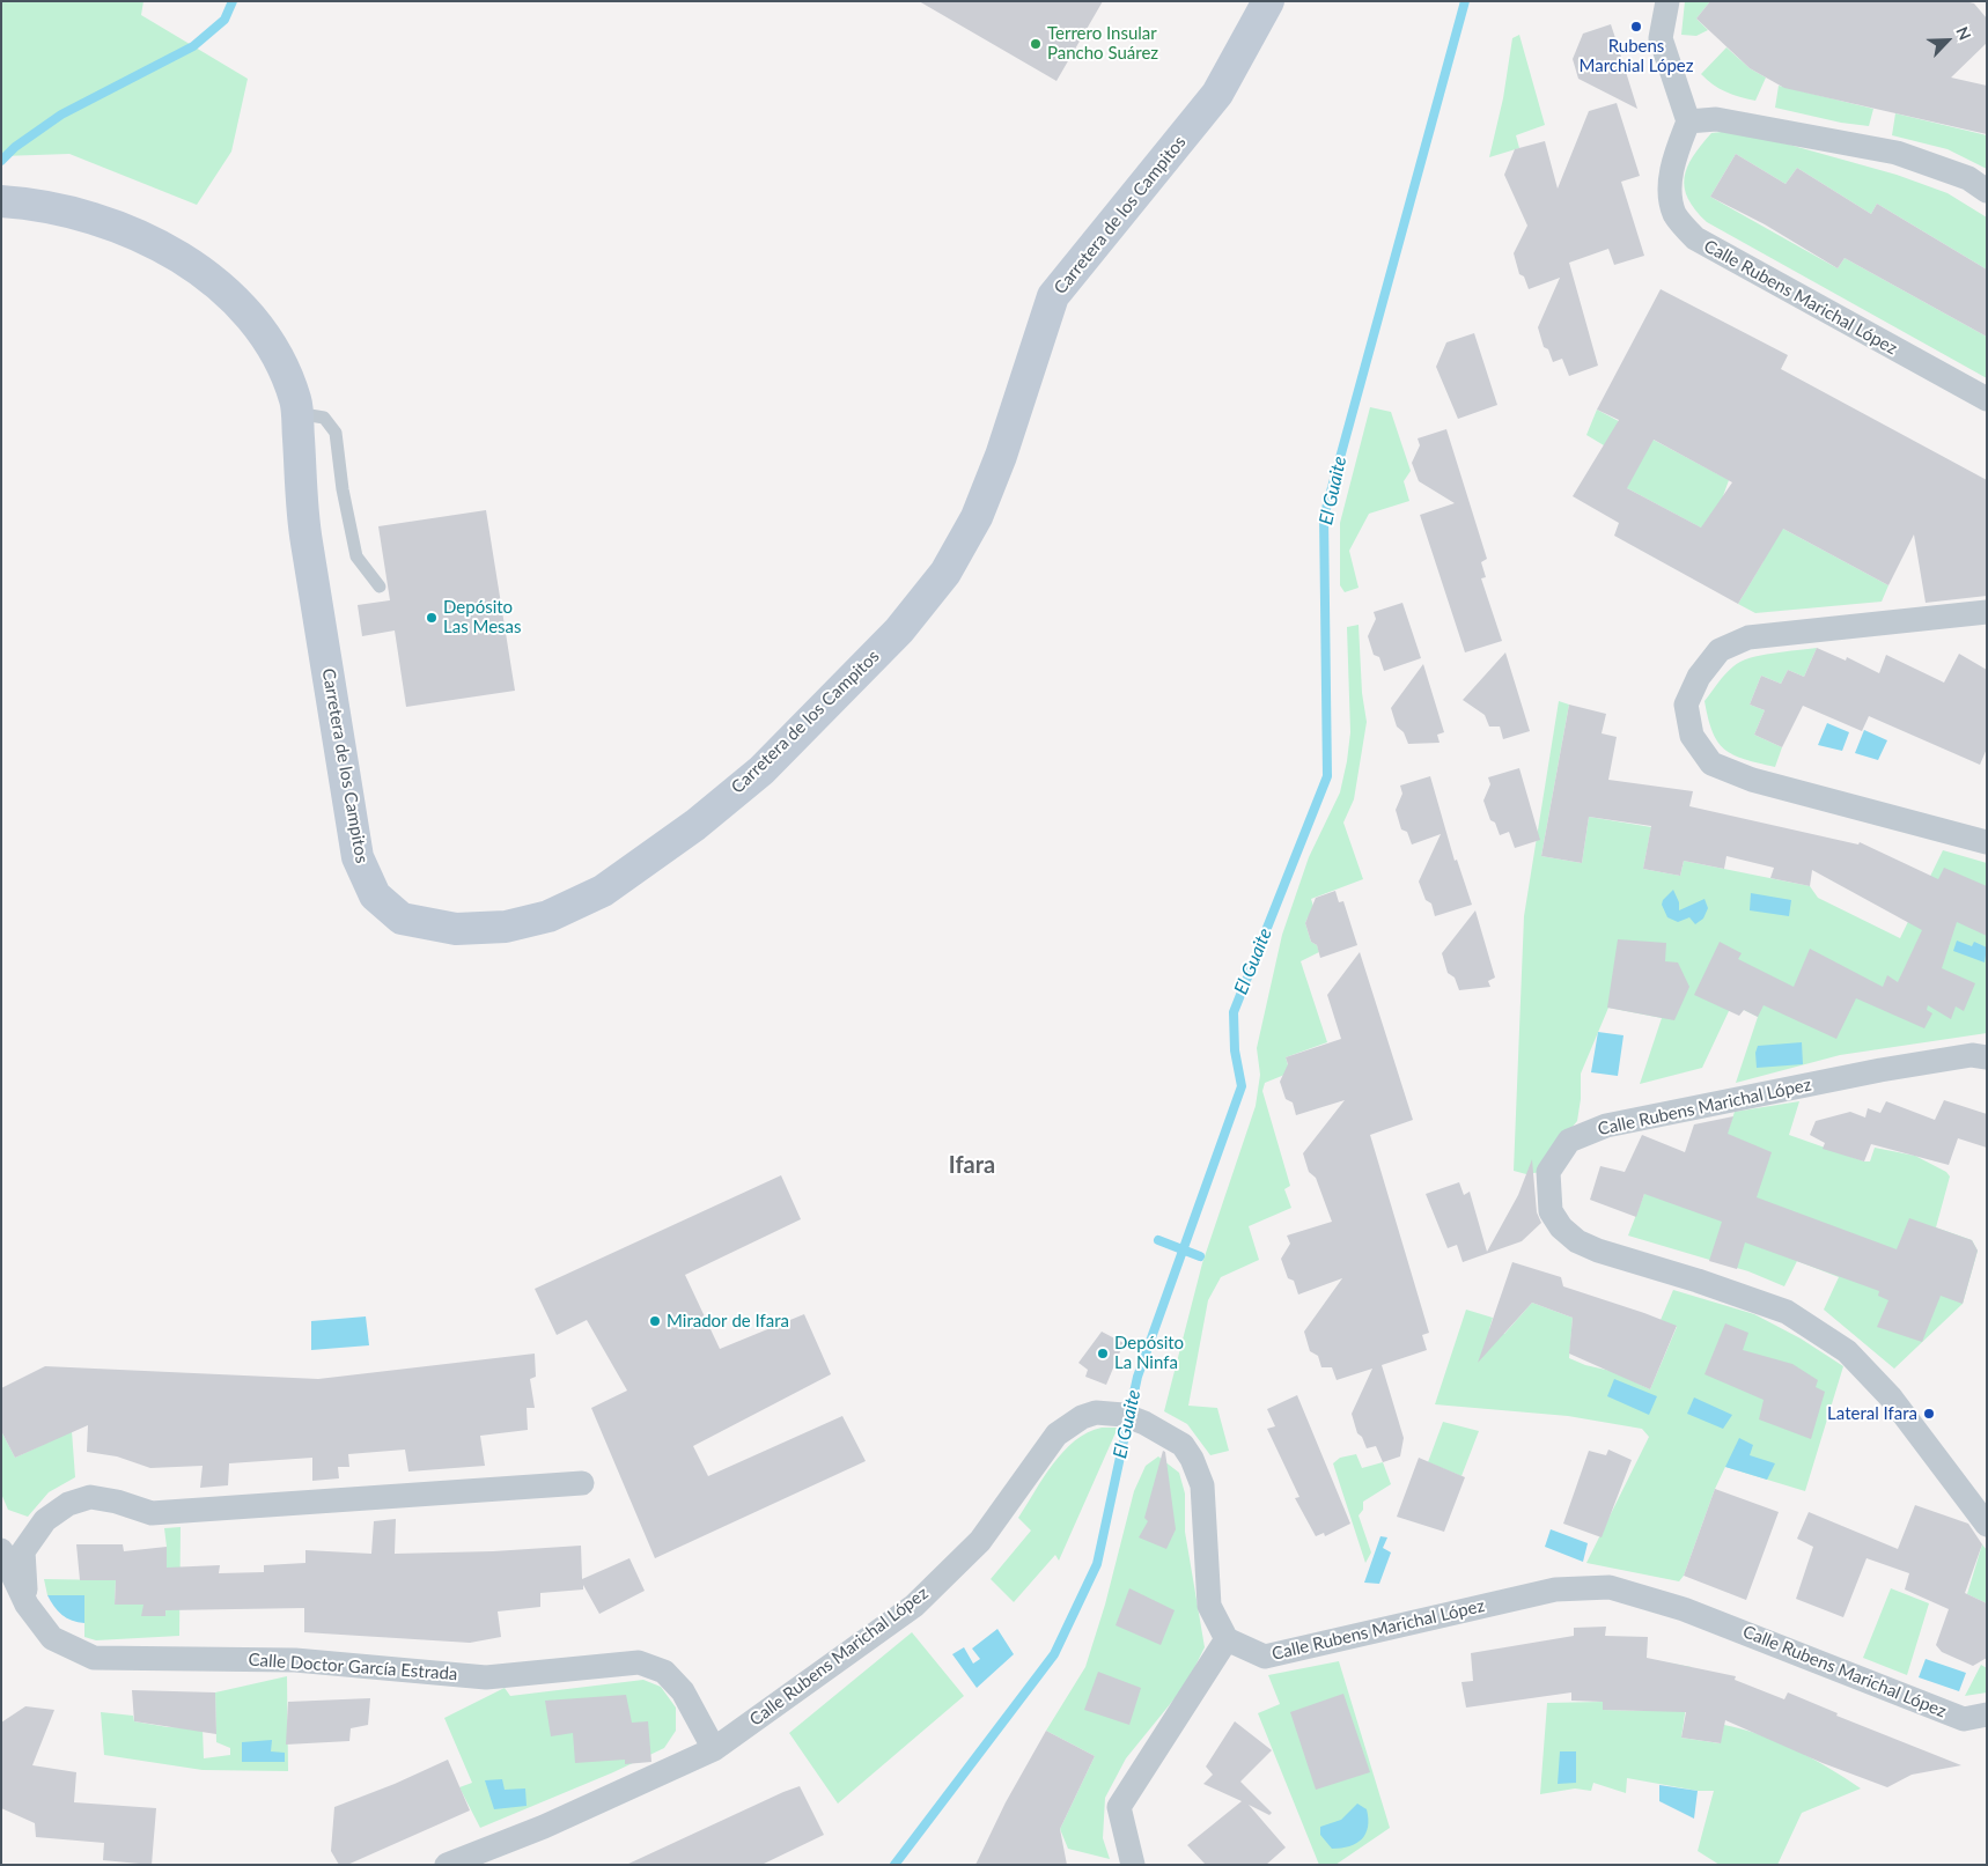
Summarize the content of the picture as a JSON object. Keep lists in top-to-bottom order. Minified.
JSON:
{"streets":{"main road":["Carretera de los Campitos"],"street":["Calle Rubens Marichal López","Calle Doctor García Estrada"]},"crossings":[["Calle Rubens Marichal López","Calle Doctor García Estrada"]],"districts":["Ifara"],"water":["El Guaite"],"places":["Rubens Marchial López","Terrero Insular Pancho Suárez","Depósito Las Mesas","Mirador de Ifara","Depósito La Ninfa","Lateral Ifara"],"north":"top right"}
